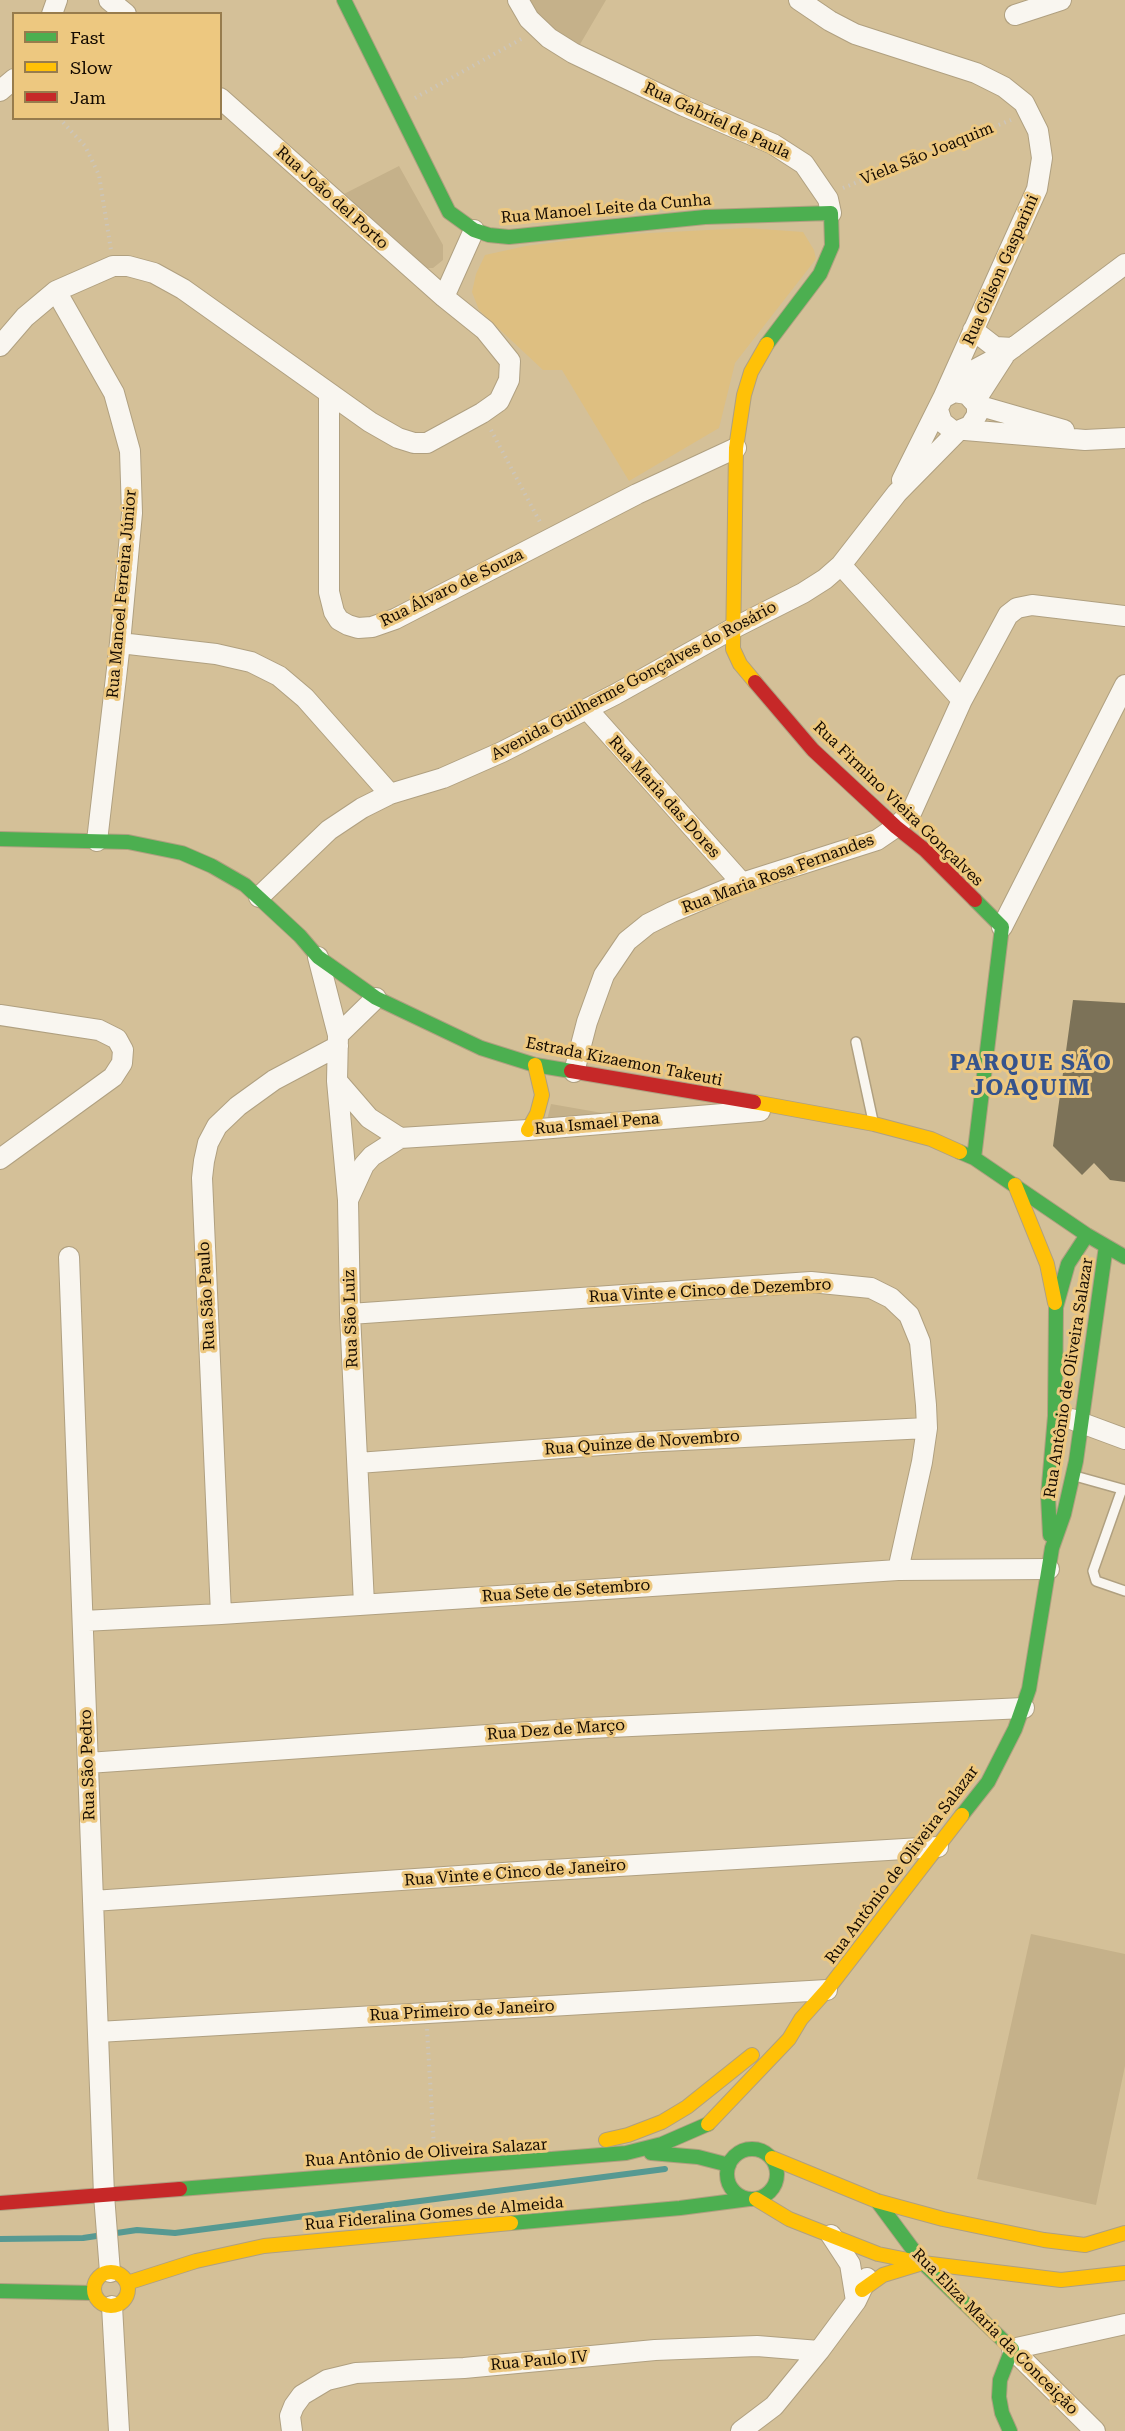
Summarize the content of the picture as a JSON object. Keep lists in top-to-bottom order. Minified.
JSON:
{"streets":{"street":["Rua Gabriel de Paula","Rua João del Porto","Rua Manoel Leite da Cunha","Rua Gilson Gasparini","Rua Álvaro de Souza","Rua Manoel Ferreira Júnior","Avenida Guilherme Gonçalves do Rosário","Rua Maria das Dores","Rua Firmino Vieira Gonçalves","Rua Maria Rosa Fernandes","Estrada Kizaemon Takeuti","Rua Ismael Pena","Rua Vinte e Cinco de Dezembro","Rua São Paulo","Rua São Luiz","Rua Antônio de Oliveira Salazar","Rua Quinze de Novembro","Rua Sete de Setembro","Rua Dez de Março","Rua São Pedro","Rua Vinte e Cinco de Janeiro","Rua Primeiro de Janeiro","Rua Fideralina Gomes de Almeida","Rua Eliza Maria da Conceição","Rua Paulo IV"],"path":["Viela São Joaquim"]},"crossings":[["Rua Gabriel de Paula","Viela São Joaquim"],["Rua Gabriel de Paula","Rua Manoel Leite da Cunha"],["Viela São Joaquim","Rua Manoel Leite da Cunha"],["Viela São Joaquim","Rua Gilson Gasparini"],["Rua João del Porto","Rua Álvaro de Souza"],["Rua Gilson Gasparini","Avenida Guilherme Gonçalves do Rosário"],["Rua Manoel Ferreira Júnior","Estrada Kizaemon Takeuti"],["Avenida Guilherme Gonçalves do Rosário","Rua Maria das Dores"],["Avenida Guilherme Gonçalves do Rosário","Rua Firmino Vieira Gonçalves"],["Avenida Guilherme Gonçalves do Rosário","Estrada Kizaemon Takeuti"],["Rua Maria das Dores","Rua Maria Rosa Fernandes"],["Rua Firmino Vieira Gonçalves","Rua Maria Rosa Fernandes"],["Rua Maria Rosa Fernandes","Estrada Kizaemon Takeuti"],["Estrada Kizaemon Takeuti","Rua Ismael Pena"],["Estrada Kizaemon Takeuti","Rua São Luiz"],["Estrada Kizaemon Takeuti","Rua Antônio de Oliveira Salazar"],["Rua Ismael Pena","Rua São Luiz"],["Rua Vinte e Cinco de Dezembro","Rua São Luiz"],["Rua Vinte e Cinco de Dezembro","Rua Quinze de Novembro"],["Rua Vinte e Cinco de Dezembro","Rua Sete de Setembro"],["Rua São Paulo","Rua São Luiz"],["Rua São Paulo","Rua Sete de Setembro"],["Rua São Luiz","Rua Quinze de Novembro"],["Rua São Luiz","Rua Sete de Setembro"],["Rua Antônio de Oliveira Salazar","Rua Sete de Setembro"],["Rua Antônio de Oliveira Salazar","Rua Dez de Março"],["Rua Antônio de Oliveira Salazar","Rua São Pedro"],["Rua Antônio de Oliveira Salazar","Rua Vinte e Cinco de Janeiro"],["Rua Antônio de Oliveira Salazar","Rua Primeiro de Janeiro"],["Rua Sete de Setembro","Rua São Pedro"],["Rua Dez de Março","Rua São Pedro"],["Rua São Pedro","Rua Vinte e Cinco de Janeiro"],["Rua São Pedro","Rua Primeiro de Janeiro"],["Rua São Pedro","Rua Fideralina Gomes de Almeida"]],"districts":["PARQUE SÃO JOAQUIM"],"legend":["Fast","Slow","Jam"]}
